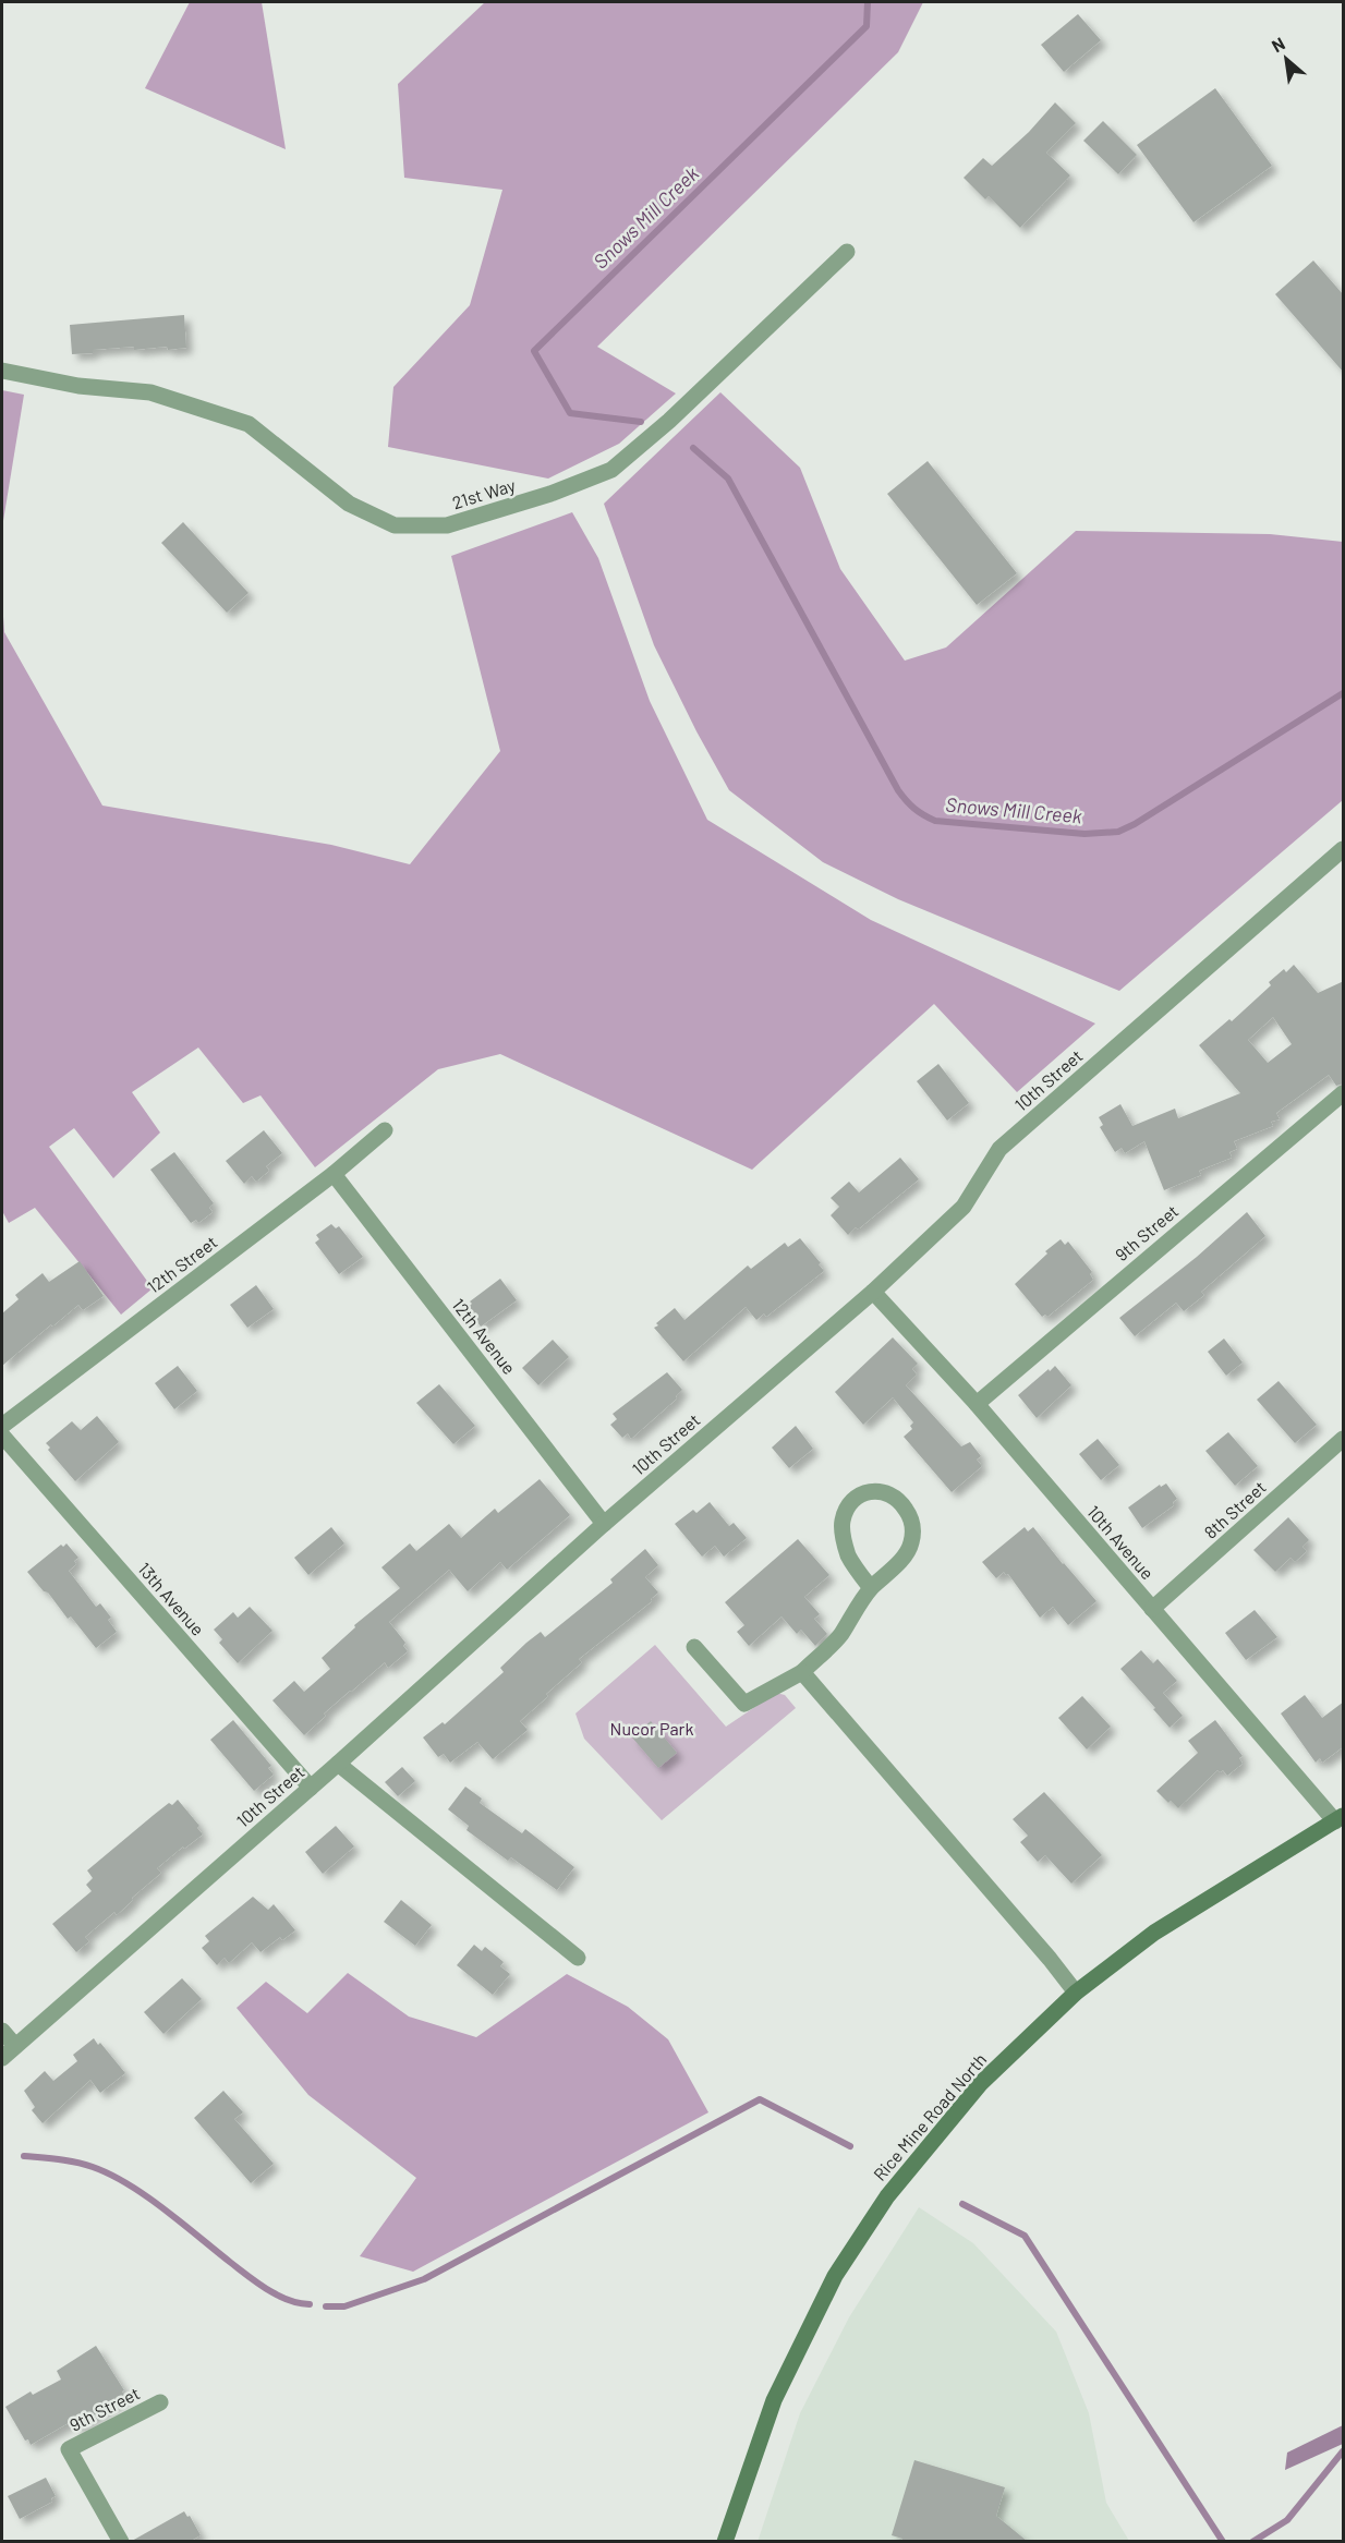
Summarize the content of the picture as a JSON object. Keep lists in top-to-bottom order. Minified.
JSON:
{"streets":{"main road":["Rice Mine Road North"],"street":["21st Way","10th Street","9th Street","12th Street","12th Avenue","8th Street","10th Avenue","13th Avenue"]},"crossings":[["10th Street","12th Avenue"],["10th Street","10th Avenue"],["10th Street","13th Avenue"],["9th Street","10th Avenue"],["12th Street","12th Avenue"],["8th Street","10th Avenue"],["10th Avenue","Rice Mine Road North"]],"water":["Snows Mill Creek"],"parks":["Nucor Park"],"north":"top left"}
